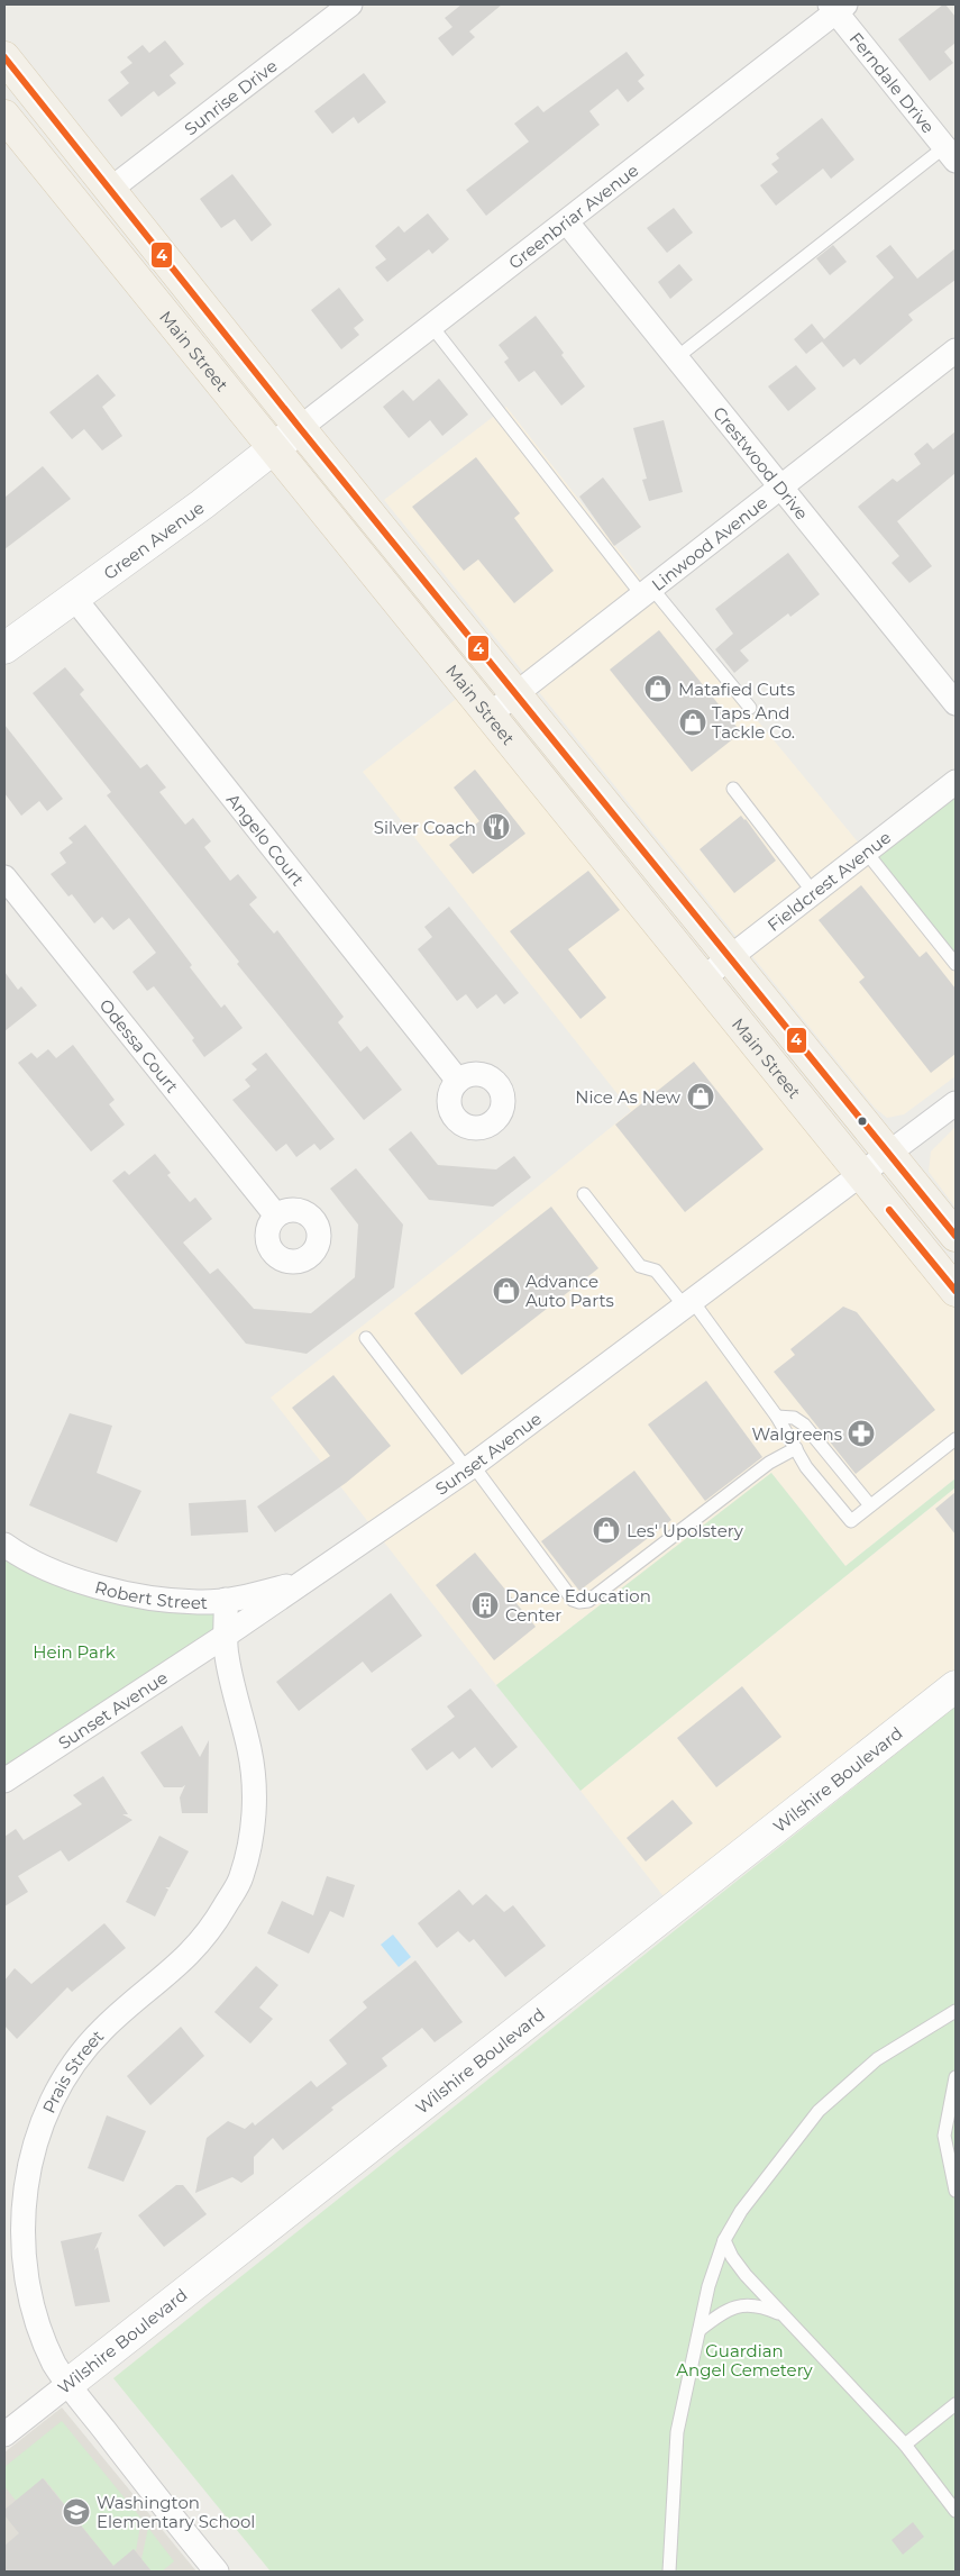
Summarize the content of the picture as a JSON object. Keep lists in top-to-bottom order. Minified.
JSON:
{"streets":{"main road":["Main Street"],"street":["Ferndale Drive","Sunrise Drive","Greenbriar Avenue","Crestwood Drive","Green Avenue","Linwood Avenue","Angelo Court","Fieldcrest Avenue","Odessa Court","Sunset Avenue","Robert Street","Wilshire Boulevard","Prais Street"]},"crossings":[["Ferndale Drive","Greenbriar Avenue"],["Sunrise Drive","Main Street"],["Greenbriar Avenue","Main Street"],["Greenbriar Avenue","Crestwood Drive"],["Greenbriar Avenue","Green Avenue"],["Main Street","Green Avenue"],["Main Street","Linwood Avenue"],["Main Street","Fieldcrest Avenue"],["Main Street","Sunset Avenue"],["Crestwood Drive","Linwood Avenue"],["Green Avenue","Angelo Court"],["Sunset Avenue","Robert Street"],["Sunset Avenue","Prais Street"],["Robert Street","Prais Street"],["Wilshire Boulevard","Prais Street"]],"parks":["Hein Park","Guardian Angel Cemetery"],"places":{"shop":["Matafied Cuts","Taps And Tackle Co.","Nice As New","Advance Auto Parts","Les' Upolstery"],"restaurant":["Silver Coach"],"pharmacy":["Walgreens"],"building":["Dance Education Center"],"school or university":["Washington Elementary School"]},"lines":["transit line 4"]}
